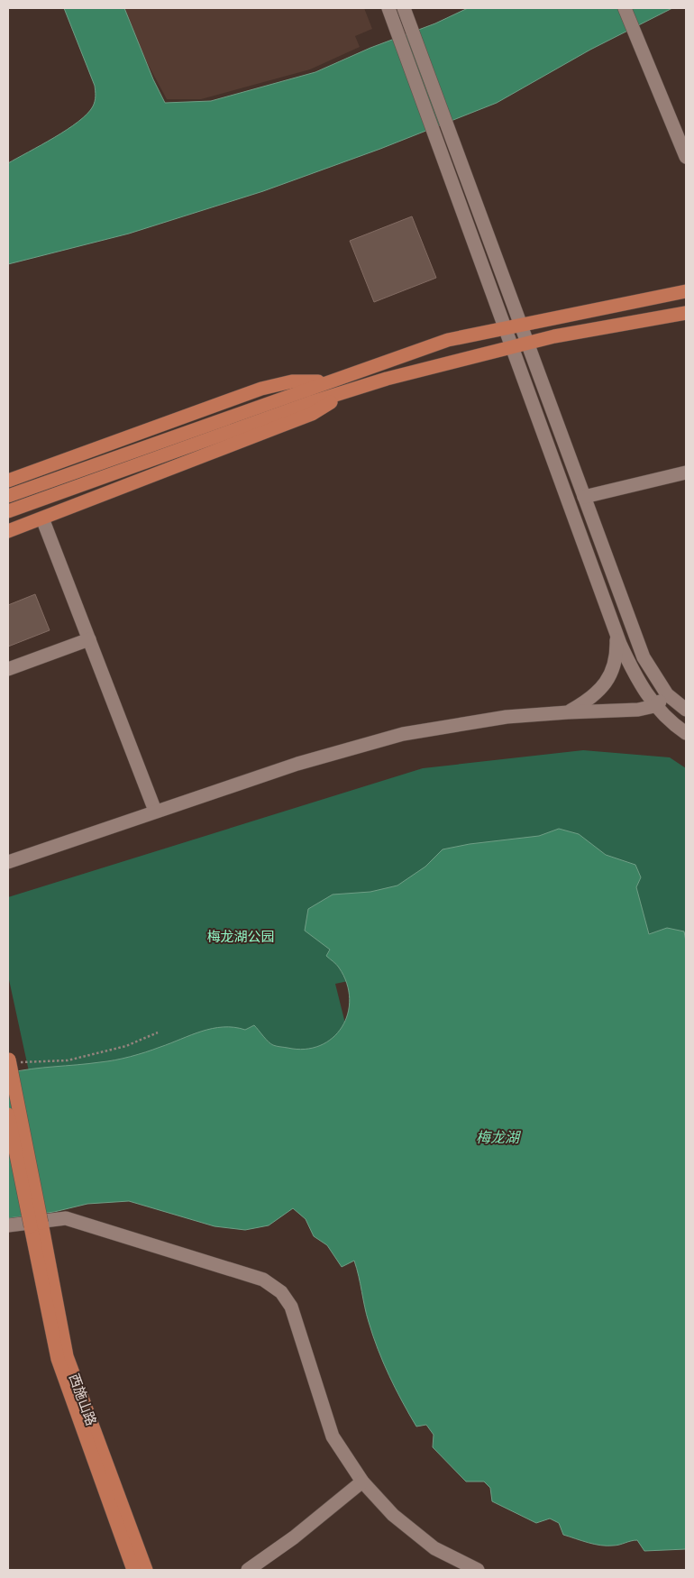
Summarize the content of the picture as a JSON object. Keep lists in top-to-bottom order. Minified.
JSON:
{"streets":{"main road":["西施山路"]},"water":["梅龙湖"],"parks":["梅龙湖公园"]}
